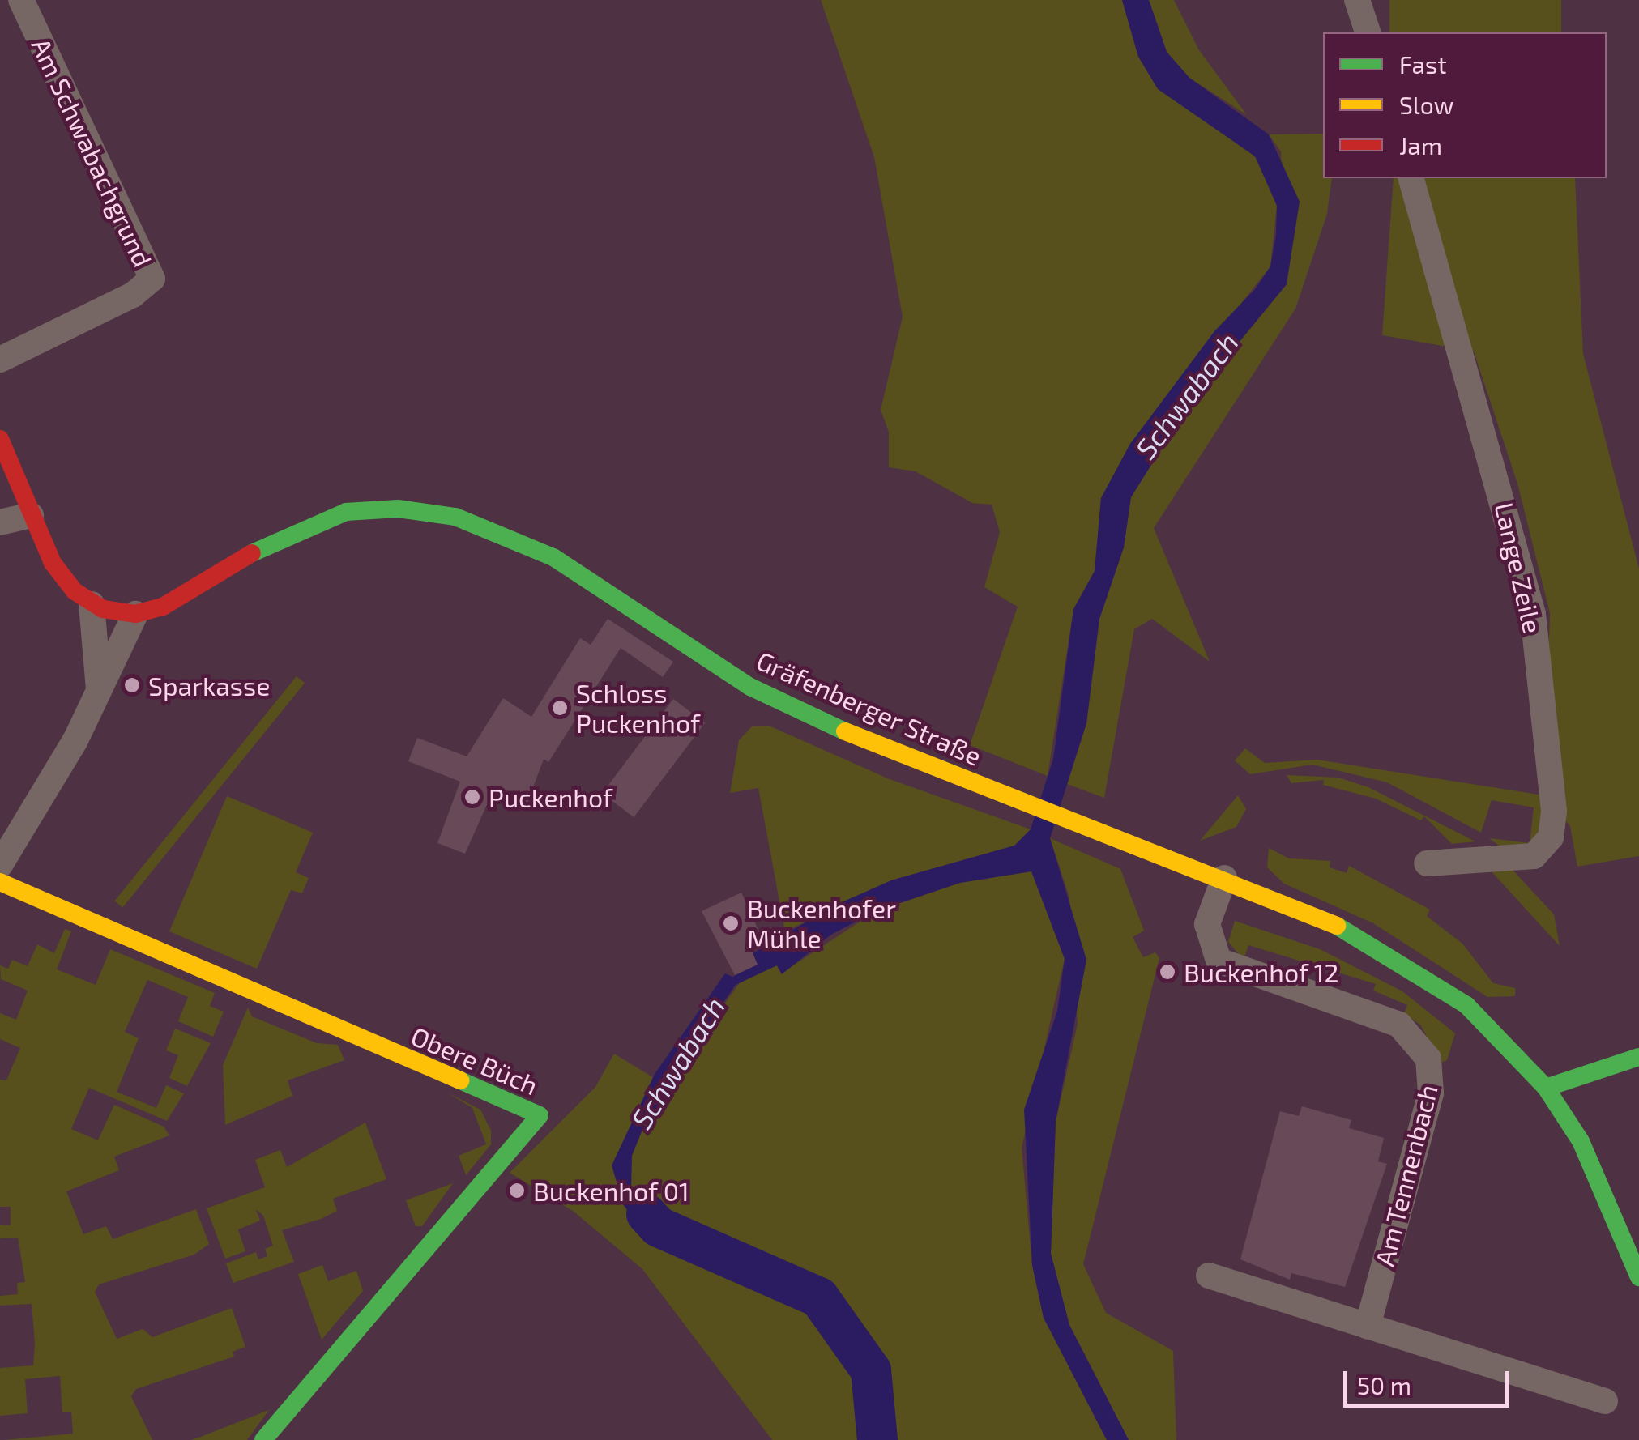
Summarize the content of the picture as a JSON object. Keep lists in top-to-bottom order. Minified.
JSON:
{"streets":{"main road":["Gräfenberger Straße","Obere Büch"],"street":["Am Schwabachgrund","Lange Zeile","Am Tennenbach"]},"crossings":[["Gräfenberger Straße","Am Tennenbach"]],"water":["Schwabach"],"places":["Sparkasse","Schloss Puckenhof","Puckenhof","Buckenhofer Mühle","Buckenhof 12","Buckenhof 01"],"legend":["Fast","Slow","Jam"],"scale_bar":"50 m"}
